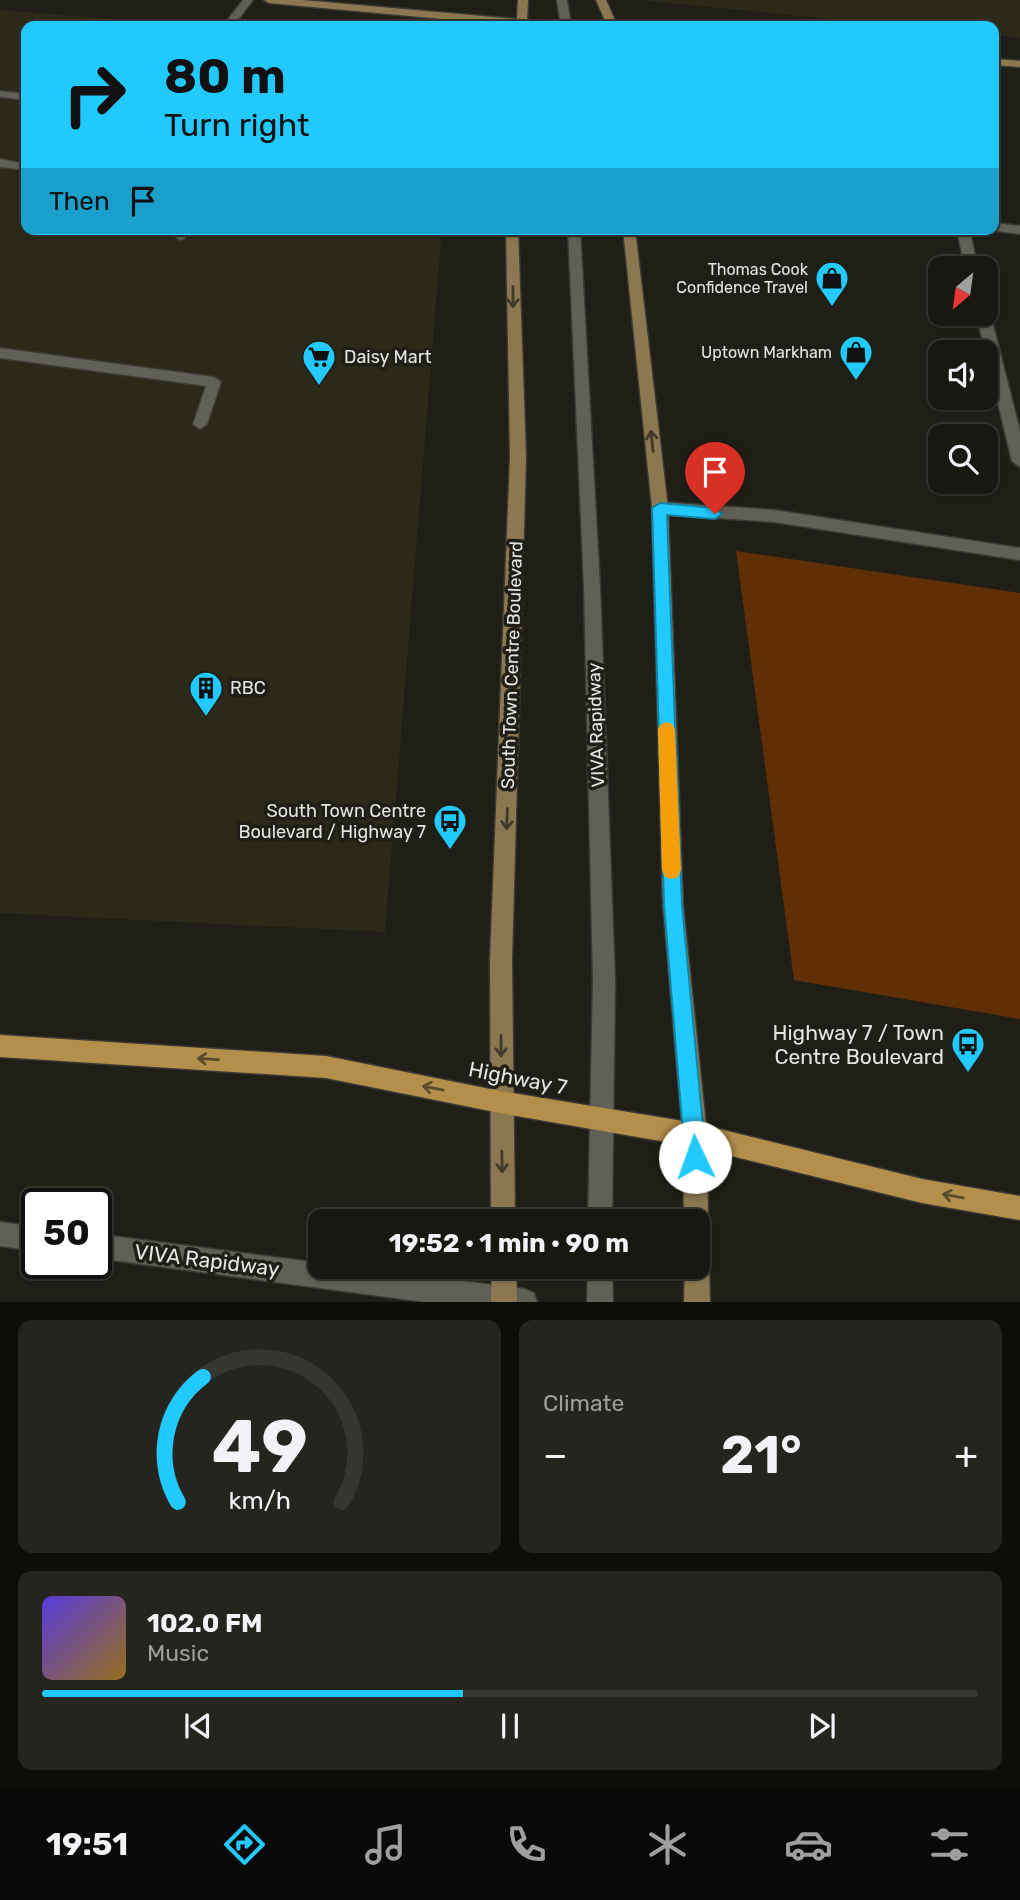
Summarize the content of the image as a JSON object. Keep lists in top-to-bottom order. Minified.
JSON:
{"streets":{"main road":["South Town Centre Boulevard","Highway 7"],"street":["VIVA Rapidway"]},"crossings":[["South Town Centre Boulevard","Highway 7"],["VIVA Rapidway","Highway 7"]],"one_way":["Highway 7"],"places":{"shop":["Thomas Cook Confidence Travel","Uptown Markham"],"supermarket":["Daisy Mart"],"building":["RBC"],"bus stop":["South Town Centre Boulevard / Highway 7","Highway 7 / Town Centre Boulevard"]},"north":"bottom left","page":{"turn":["80 m","Turn right"],"then":"Then","limit":"50","trip":"19:52 · 1 min · 90 m","tile":"Climate","heat":["−","21°","+"],"song":["102.0 FM","Music"],"tabs":"19:51","gauge":["49","km/h"]}}
